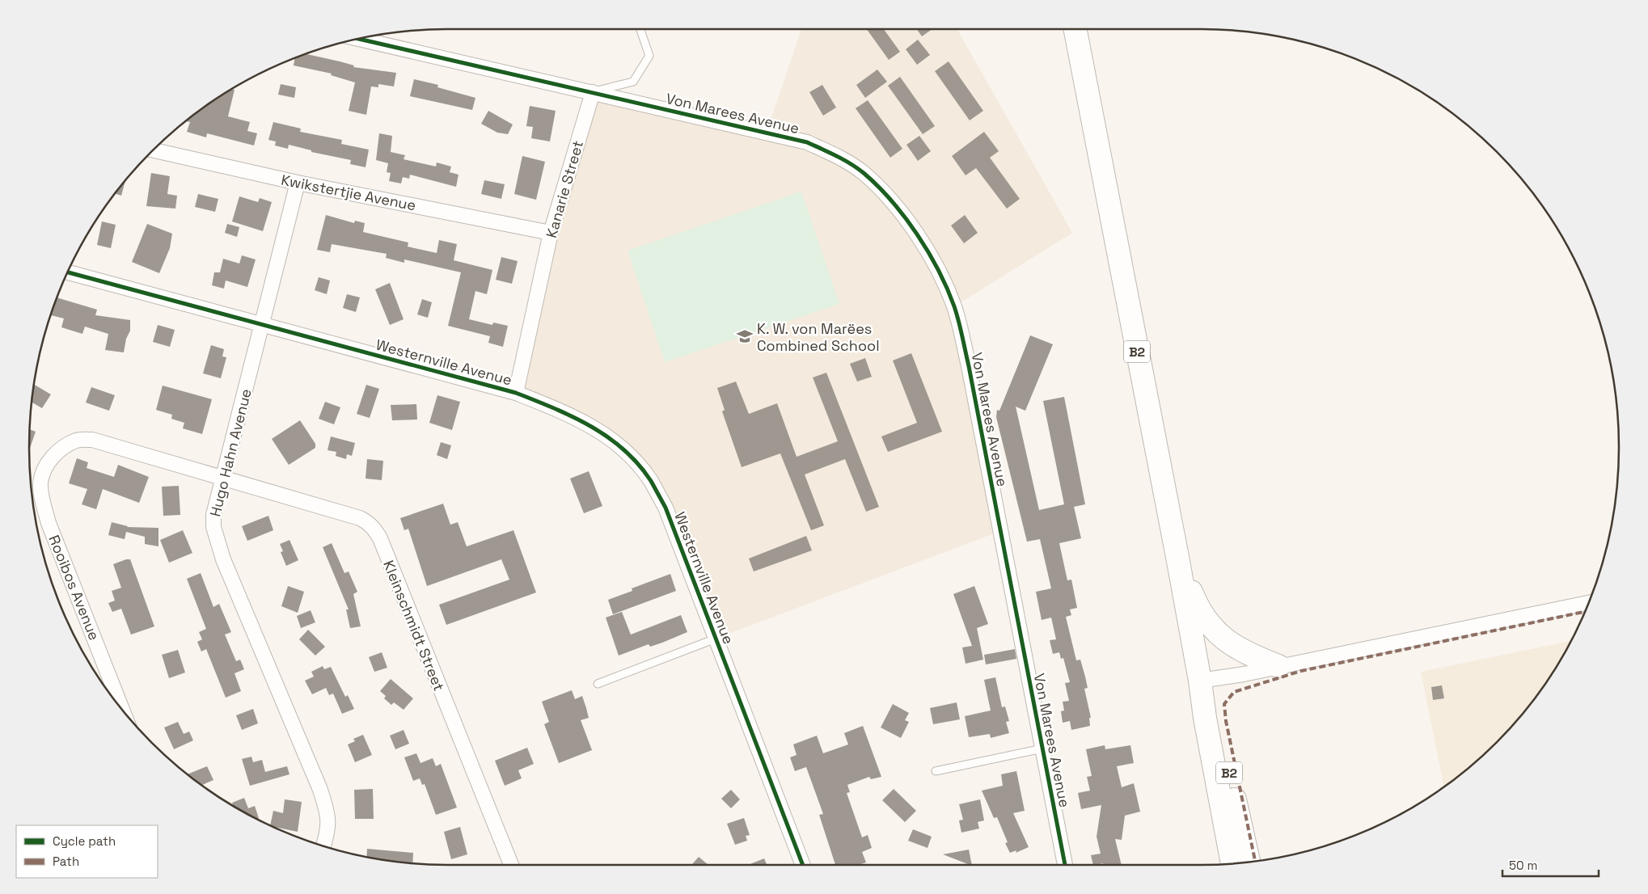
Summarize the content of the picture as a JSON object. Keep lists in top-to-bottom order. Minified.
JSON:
{"streets":{"highway":["B2"],"street":["Von Marees Avenue","Kanarie Street","Kwikstertjie Avenue","Westernville Avenue","Hugo Hahn Avenue","Rooibos Avenue","Kleinschmidt Street"]},"crossings":[["Von Marees Avenue","Kanarie Street"],["Kanarie Street","Kwikstertjie Avenue"],["Kanarie Street","Westernville Avenue"],["Kwikstertjie Avenue","Hugo Hahn Avenue"],["Westernville Avenue","Hugo Hahn Avenue"],["Hugo Hahn Avenue","Rooibos Avenue"],["Hugo Hahn Avenue","Kleinschmidt Street"],["Rooibos Avenue","Kleinschmidt Street"]],"places":{"school or university":["K. W. von Marëes Combined School"]},"legend":["Cycle path","Path"],"scale_bar":"50 m"}
